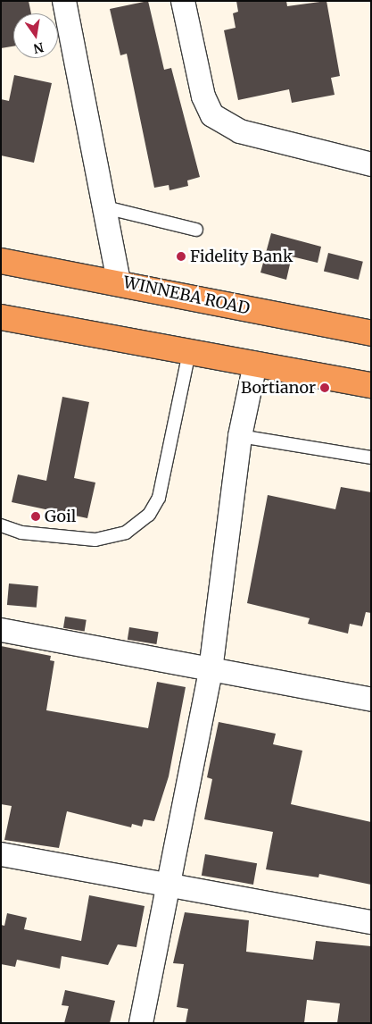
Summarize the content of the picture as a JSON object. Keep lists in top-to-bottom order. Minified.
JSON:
{"streets":{"highway":["WINNEBA ROAD"]},"places":["Fidelity Bank","Bortianor","Goil"],"north":"bottom"}
